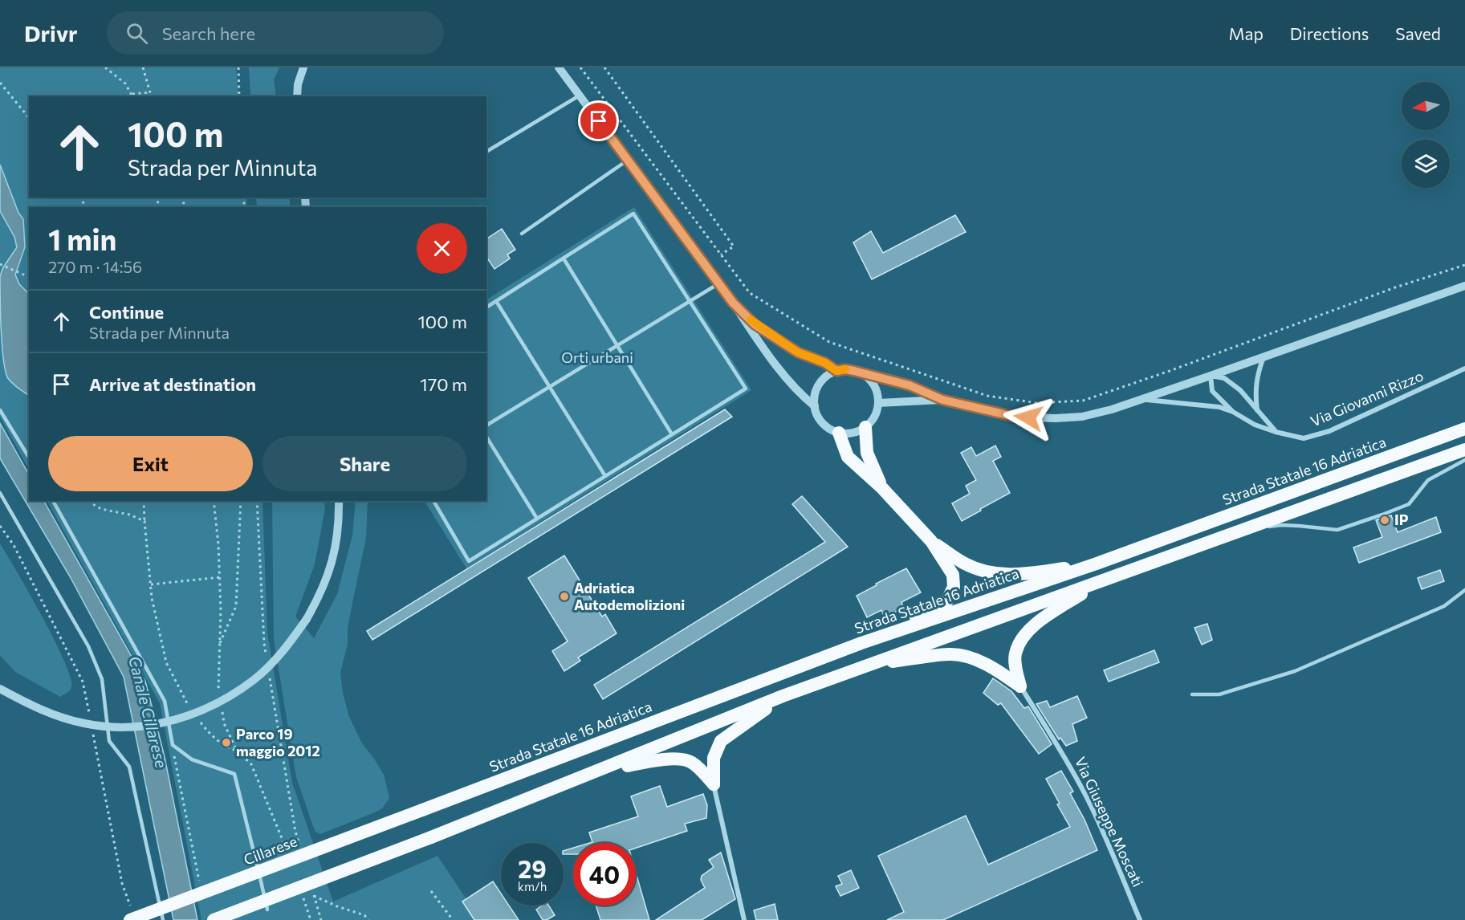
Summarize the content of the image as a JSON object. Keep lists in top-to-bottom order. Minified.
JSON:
{"streets":{"highway":["Strada Statale 16 Adriatica","Cillarese"],"street":["Via Giovanni Rizzo","Via Giuseppe Moscati"]},"crossings":[["Strada Statale 16 Adriatica","Cillarese"]],"water":["Canale Cillarese"],"parks":["Orti urbani"],"places":["IP","Adriatica Autodemolizioni","Parco 19 maggio 2012"],"north":"left","page":{"header":"Drivr","search":"Search here","nav":["Map","Directions","Saved"],"turn":["100 m","Strada per Minnuta"],"heading":["1 min","270 m · 14:56"],"list":[{"name":"Continue","note":"Strada per Minnuta","value":"100 m"},{"name":"Arrive at destination","value":"170 m"}],"buttons":["Exit","Share"],"speed":"29 km/h","limit":"40"}}
